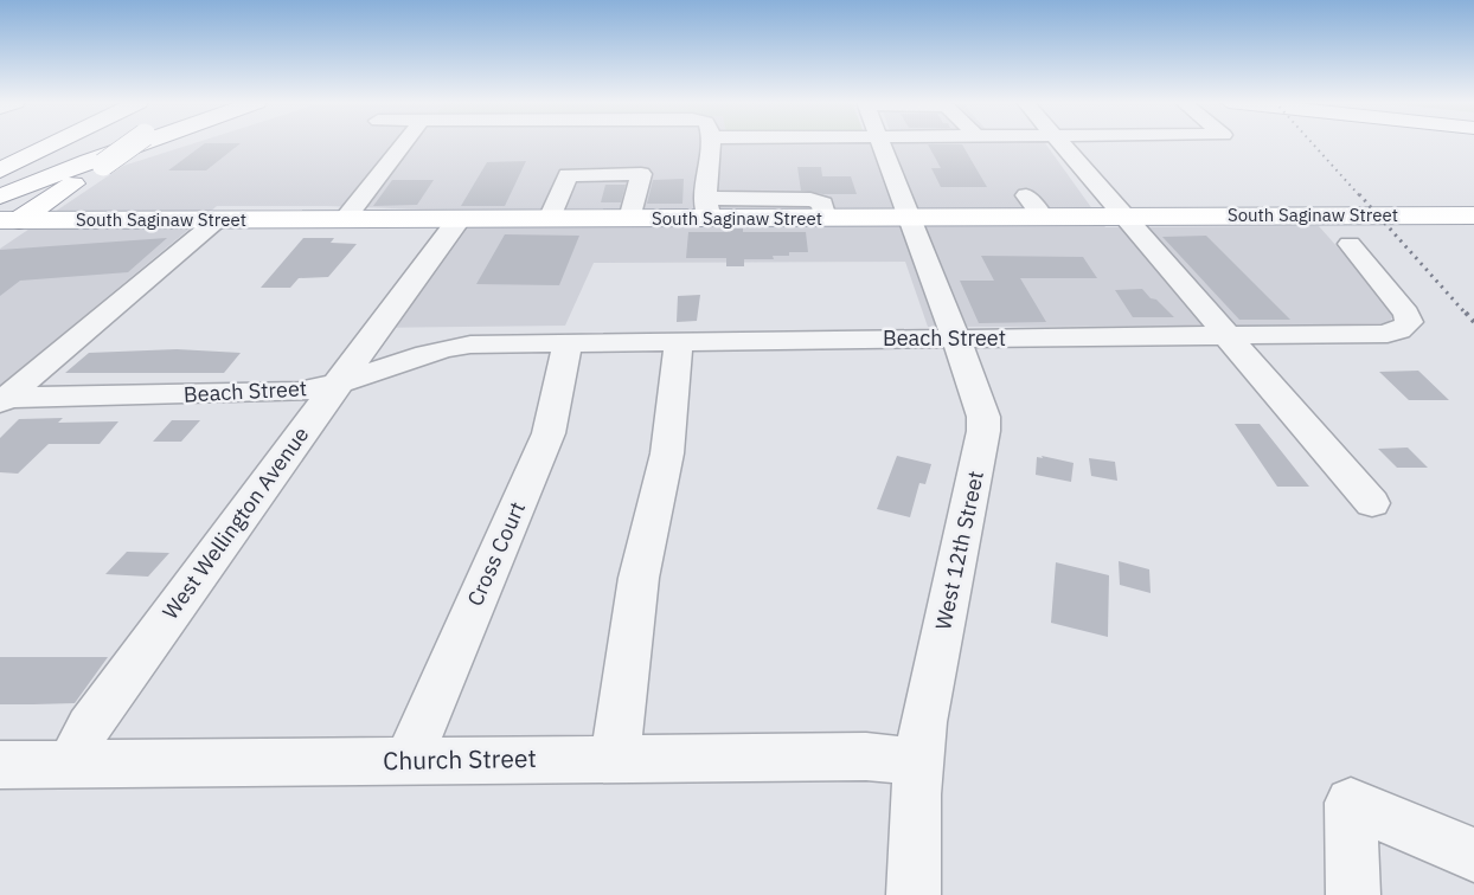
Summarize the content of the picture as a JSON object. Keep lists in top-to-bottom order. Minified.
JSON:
{"streets":{"main road":["South Saginaw Street"],"street":["Beach Street","West Wellington Avenue","West 12th Street","Cross Court","Church Street"]},"crossings":[["South Saginaw Street","West Wellington Avenue"],["South Saginaw Street","West 12th Street"],["Beach Street","West Wellington Avenue"],["Beach Street","West 12th Street"],["Beach Street","Cross Court"],["West Wellington Avenue","Church Street"],["West 12th Street","Church Street"],["Cross Court","Church Street"]]}
